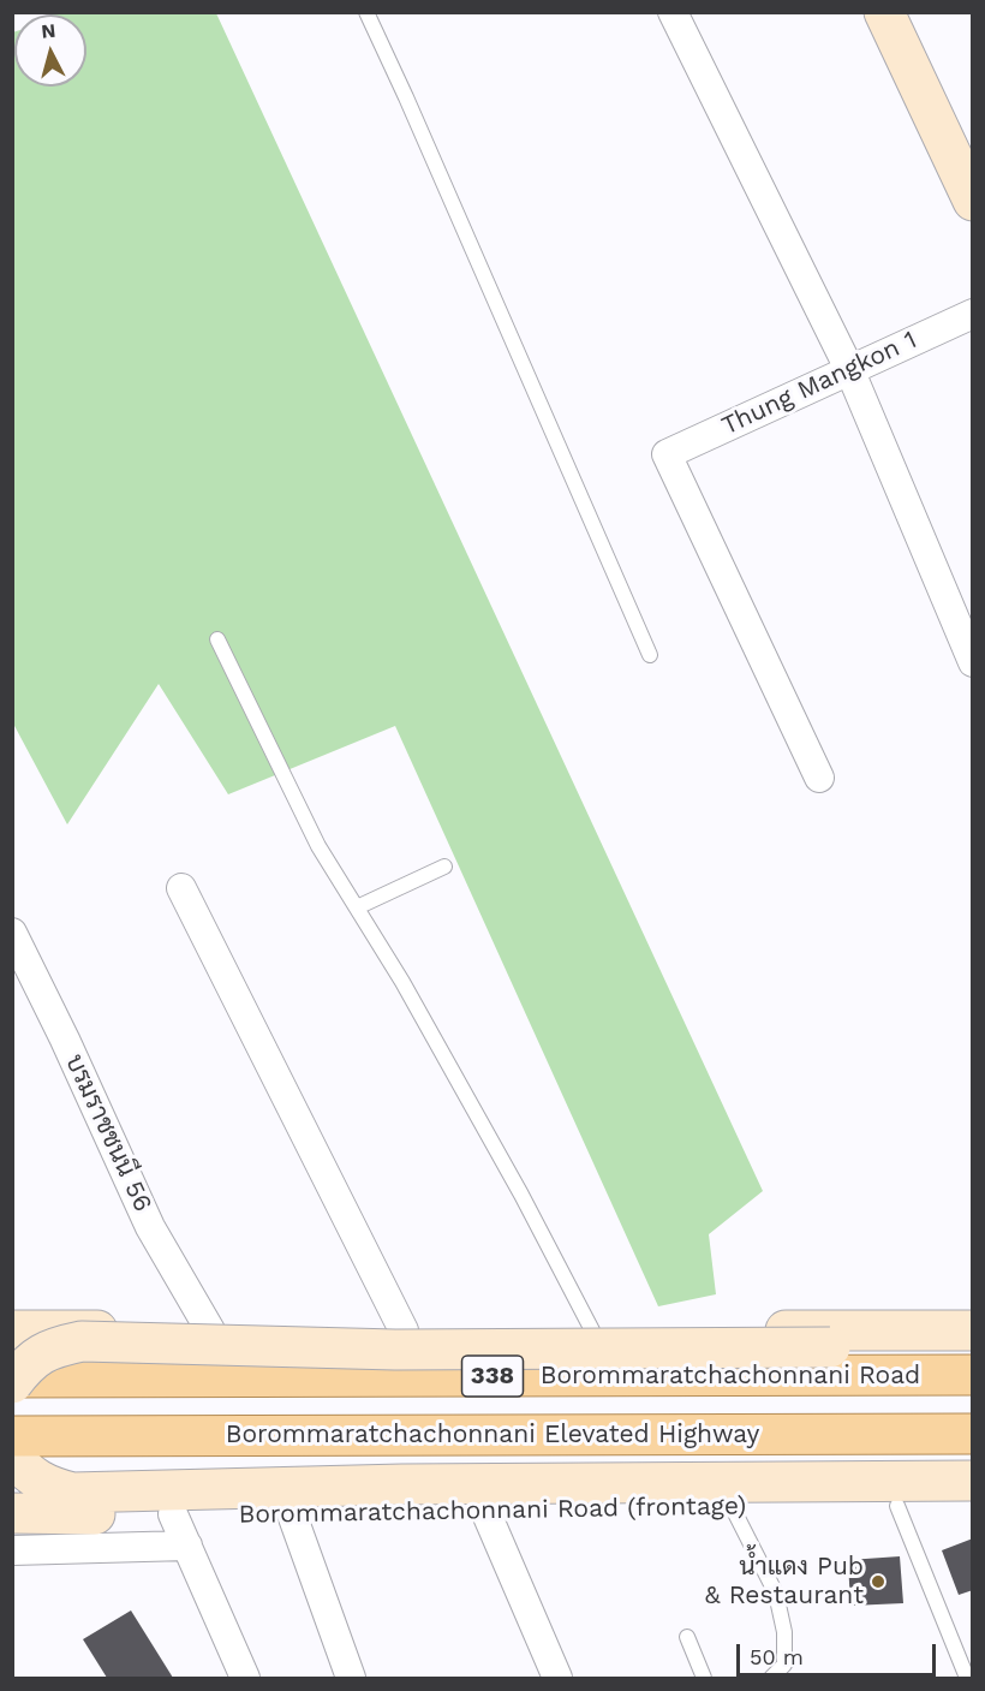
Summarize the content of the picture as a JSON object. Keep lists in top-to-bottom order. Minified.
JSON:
{"streets":{"main road":["338","Borommaratchachonnani Road","Borommaratchachonnani Elevated Highway","Borommaratchachonnani Road (frontage)"],"street":["Thung Mangkon 1","บรมราชชนนี 56"]},"crossings":[["บรมราชชนนี 56","338"]],"places":["น้ำแดง Pub & Restaurant"],"scale_bar":"50 m","north":"top"}
